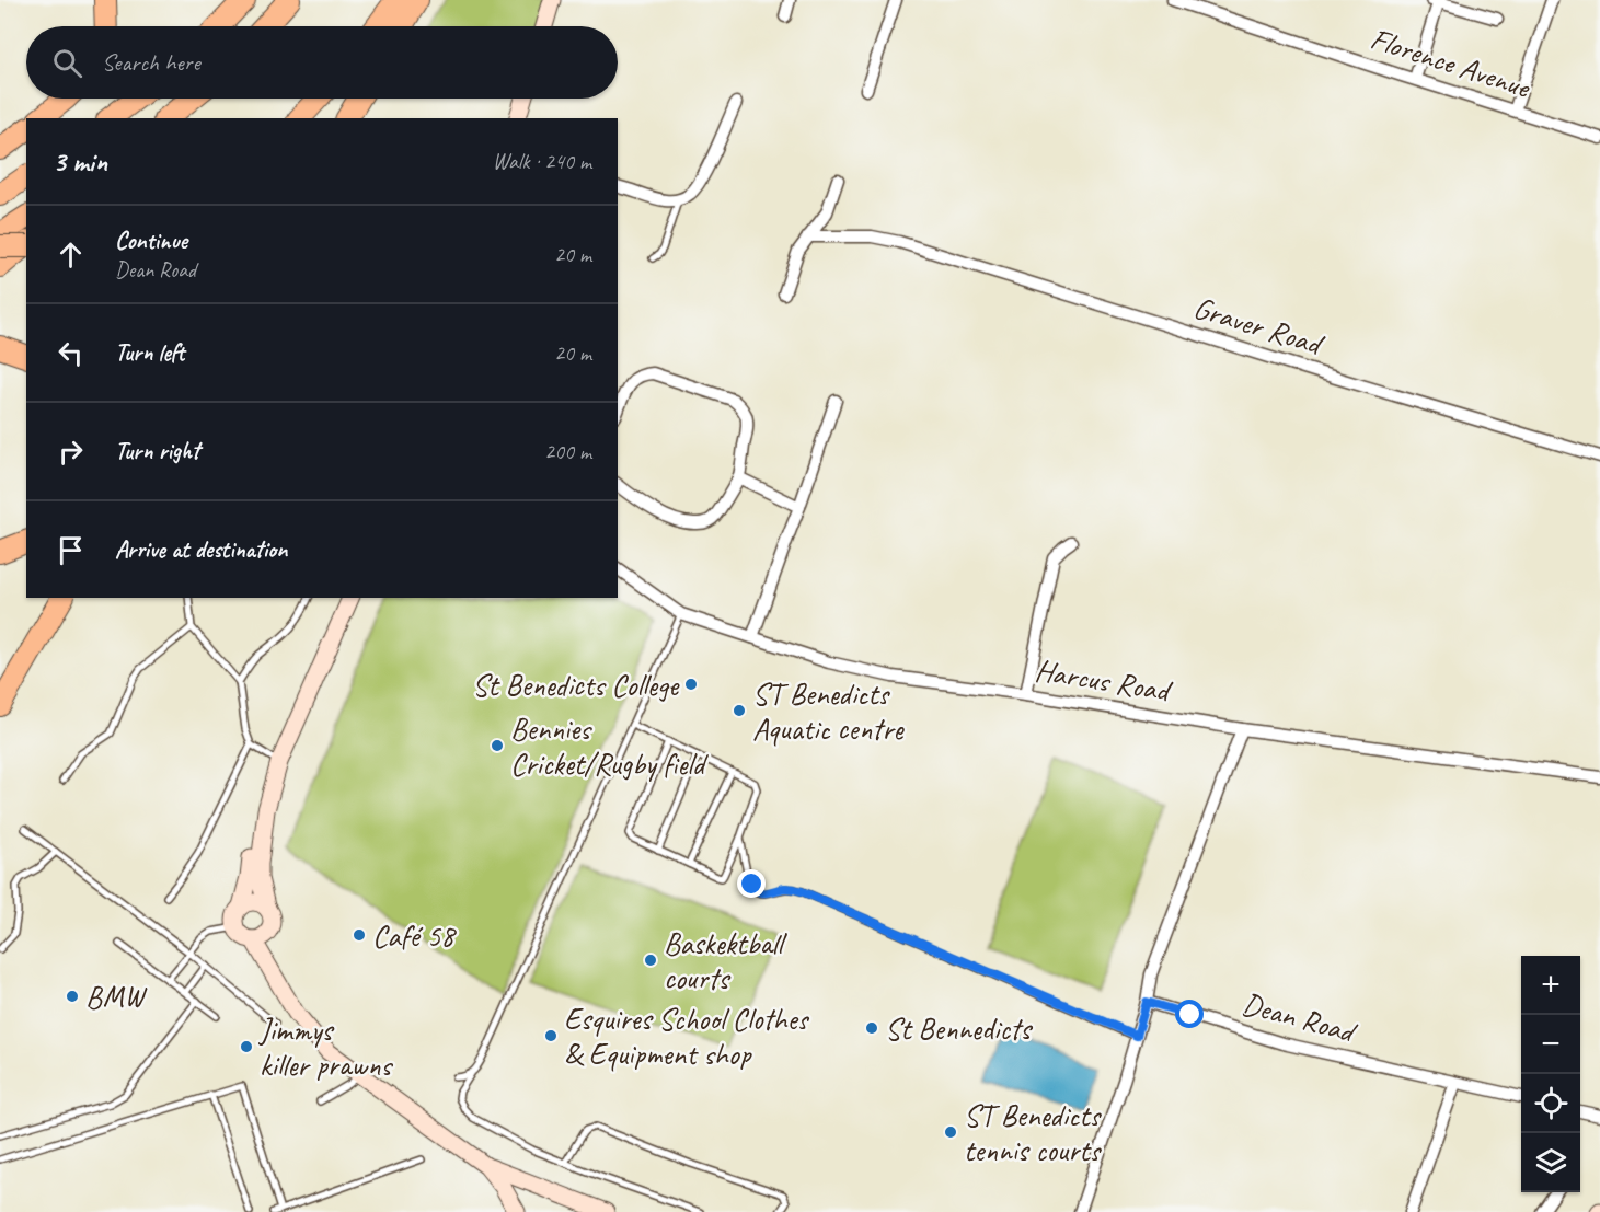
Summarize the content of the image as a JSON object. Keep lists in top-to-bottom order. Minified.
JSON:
{"streets":{"street":["Florence Avenue","Graver Road","Harcus Road","Dean Road"]},"places":["St Benedicts College","ST Benedicts Aquatic centre","Bennies Cricket/Rugby field","Café 58","Baskektball courts","BMW","St Bennedicts","Esquires School Clothes & Equipment shop","Jimmys killer prawns","ST Benedicts tennis courts"],"page":{"search":"Search here","heading":["3 min","Walk · 240 m"],"list":[["Continue","Dean Road","20 m"],["Turn left","20 m"],["Turn right","200 m"],"Arrive at destination"],"map_buttons":["+","−"]}}
